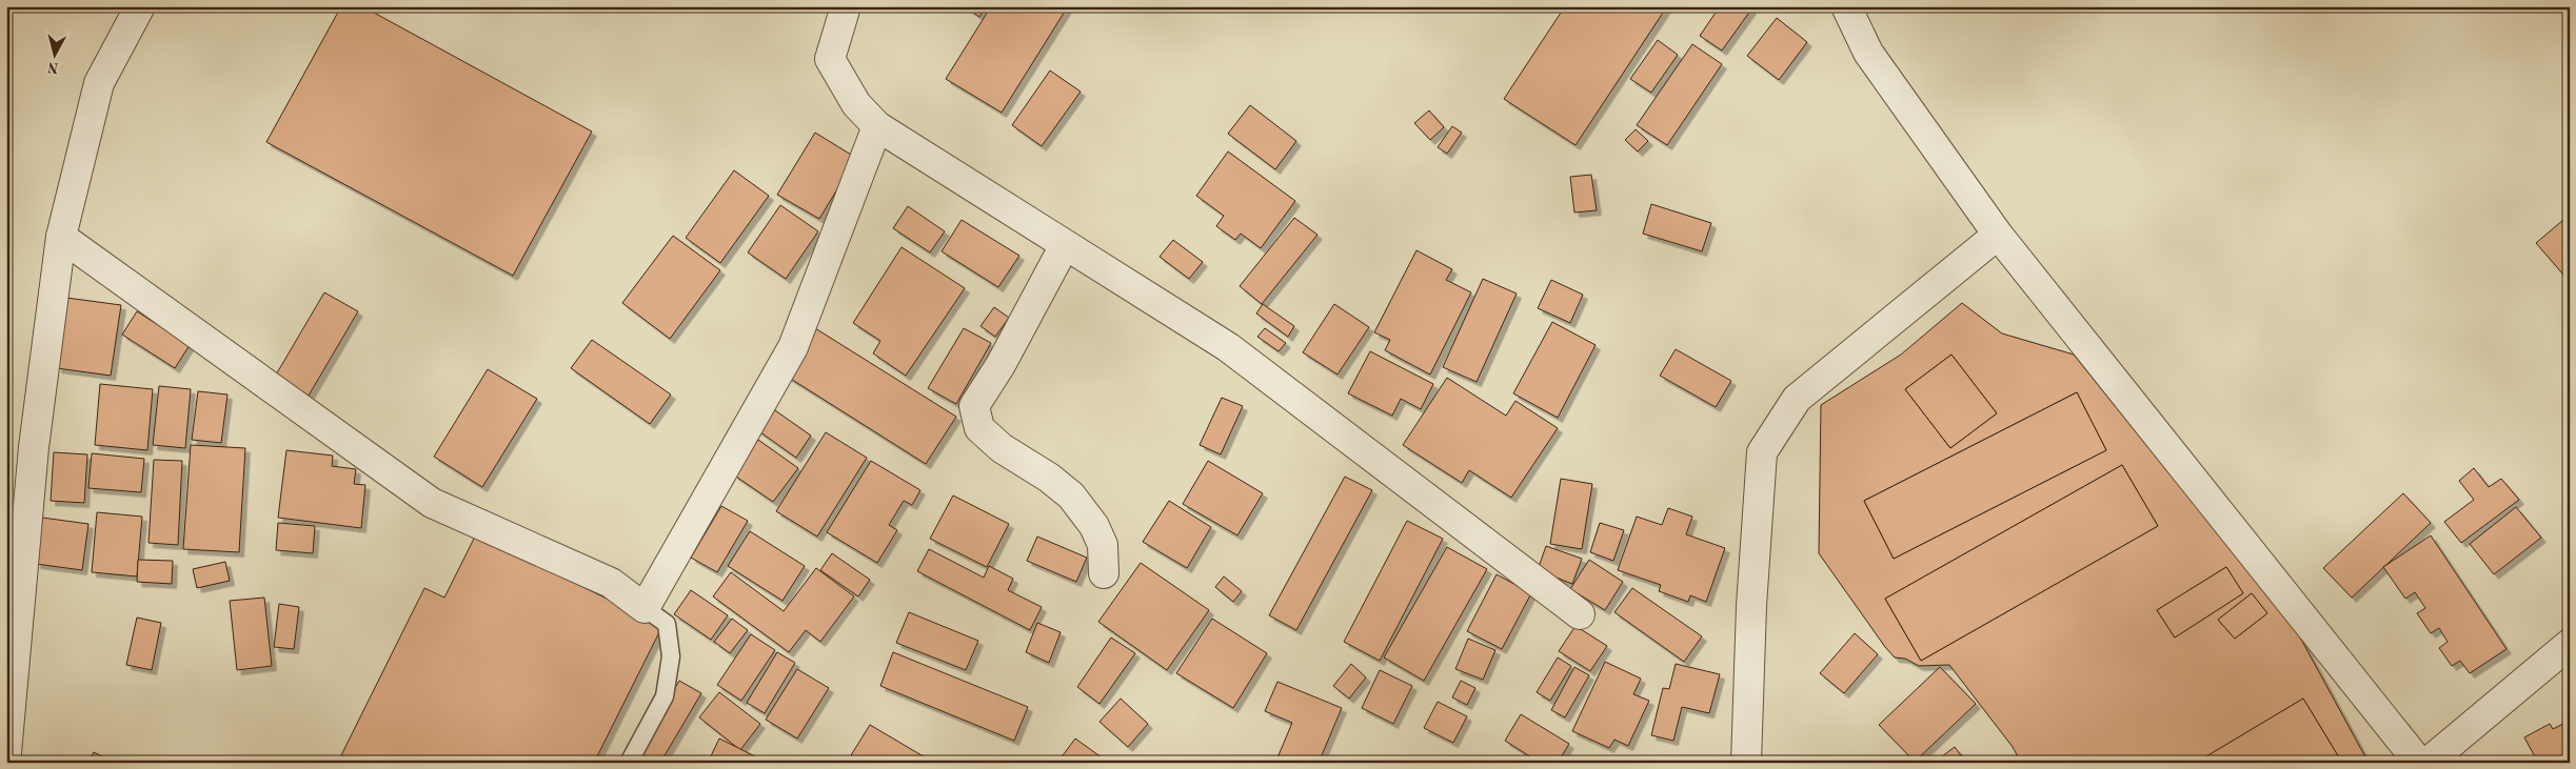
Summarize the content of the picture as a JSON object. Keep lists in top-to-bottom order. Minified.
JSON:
{"north":"bottom"}
